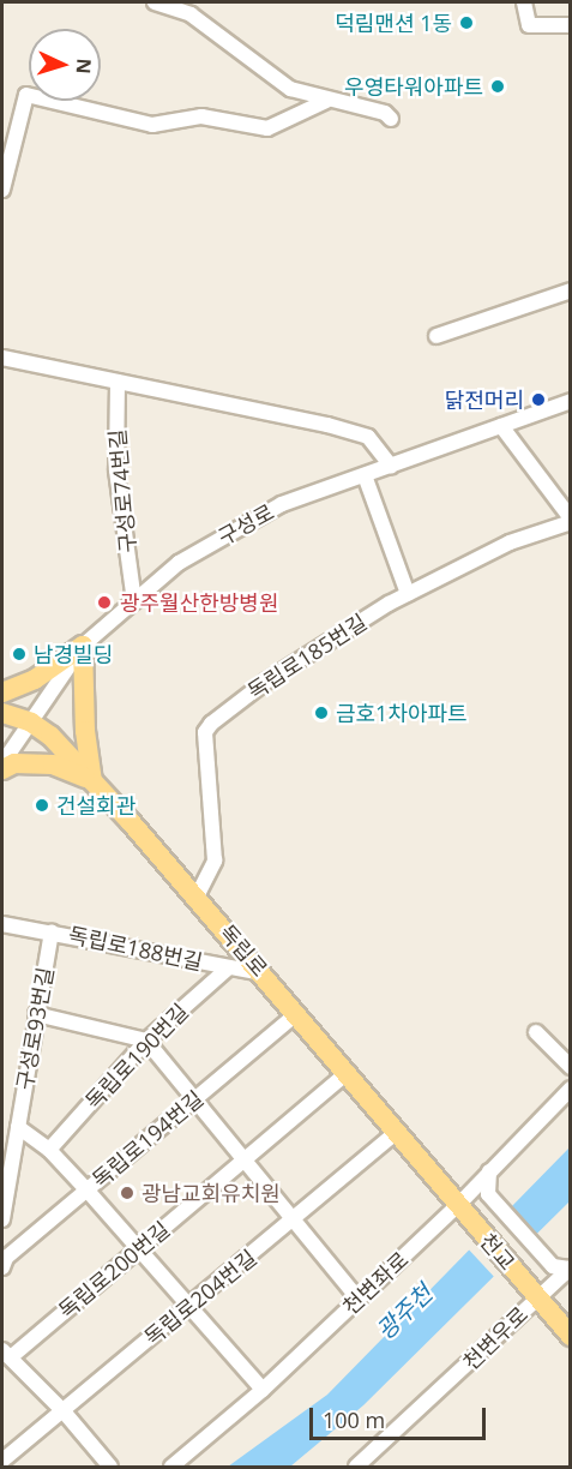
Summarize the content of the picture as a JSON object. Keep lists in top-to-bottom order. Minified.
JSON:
{"streets":{"main road":["독립로","천교"],"street":["구성로74번길","구성로","독립로185번길","독립로188번길","구성로93번길","독립로190번길","독립로194번길","독립로200번길","천변좌로","독립로204번길","천변우로"]},"crossings":[["구성로74번길","구성로"],["구성로","독립로"],["독립로185번길","독립로"],["독립로188번길","독립로"],["독립로188번길","구성로93번길"],["독립로188번길","독립로190번길"],["독립로","독립로194번길"],["독립로","천교"],["독립로","독립로200번길"],["독립로","천변좌로"],["독립로","독립로204번길"],["천교","천변좌로"],["천교","천변우로"]],"water":["광주천"],"places":["덕림맨션 1동","우영타워아파트","닭전머리","광주월산한방병원","남경빌딩","금호1차아파트","건설회관","광남교회유치원"],"scale_bar":"100 m","north":"right"}
